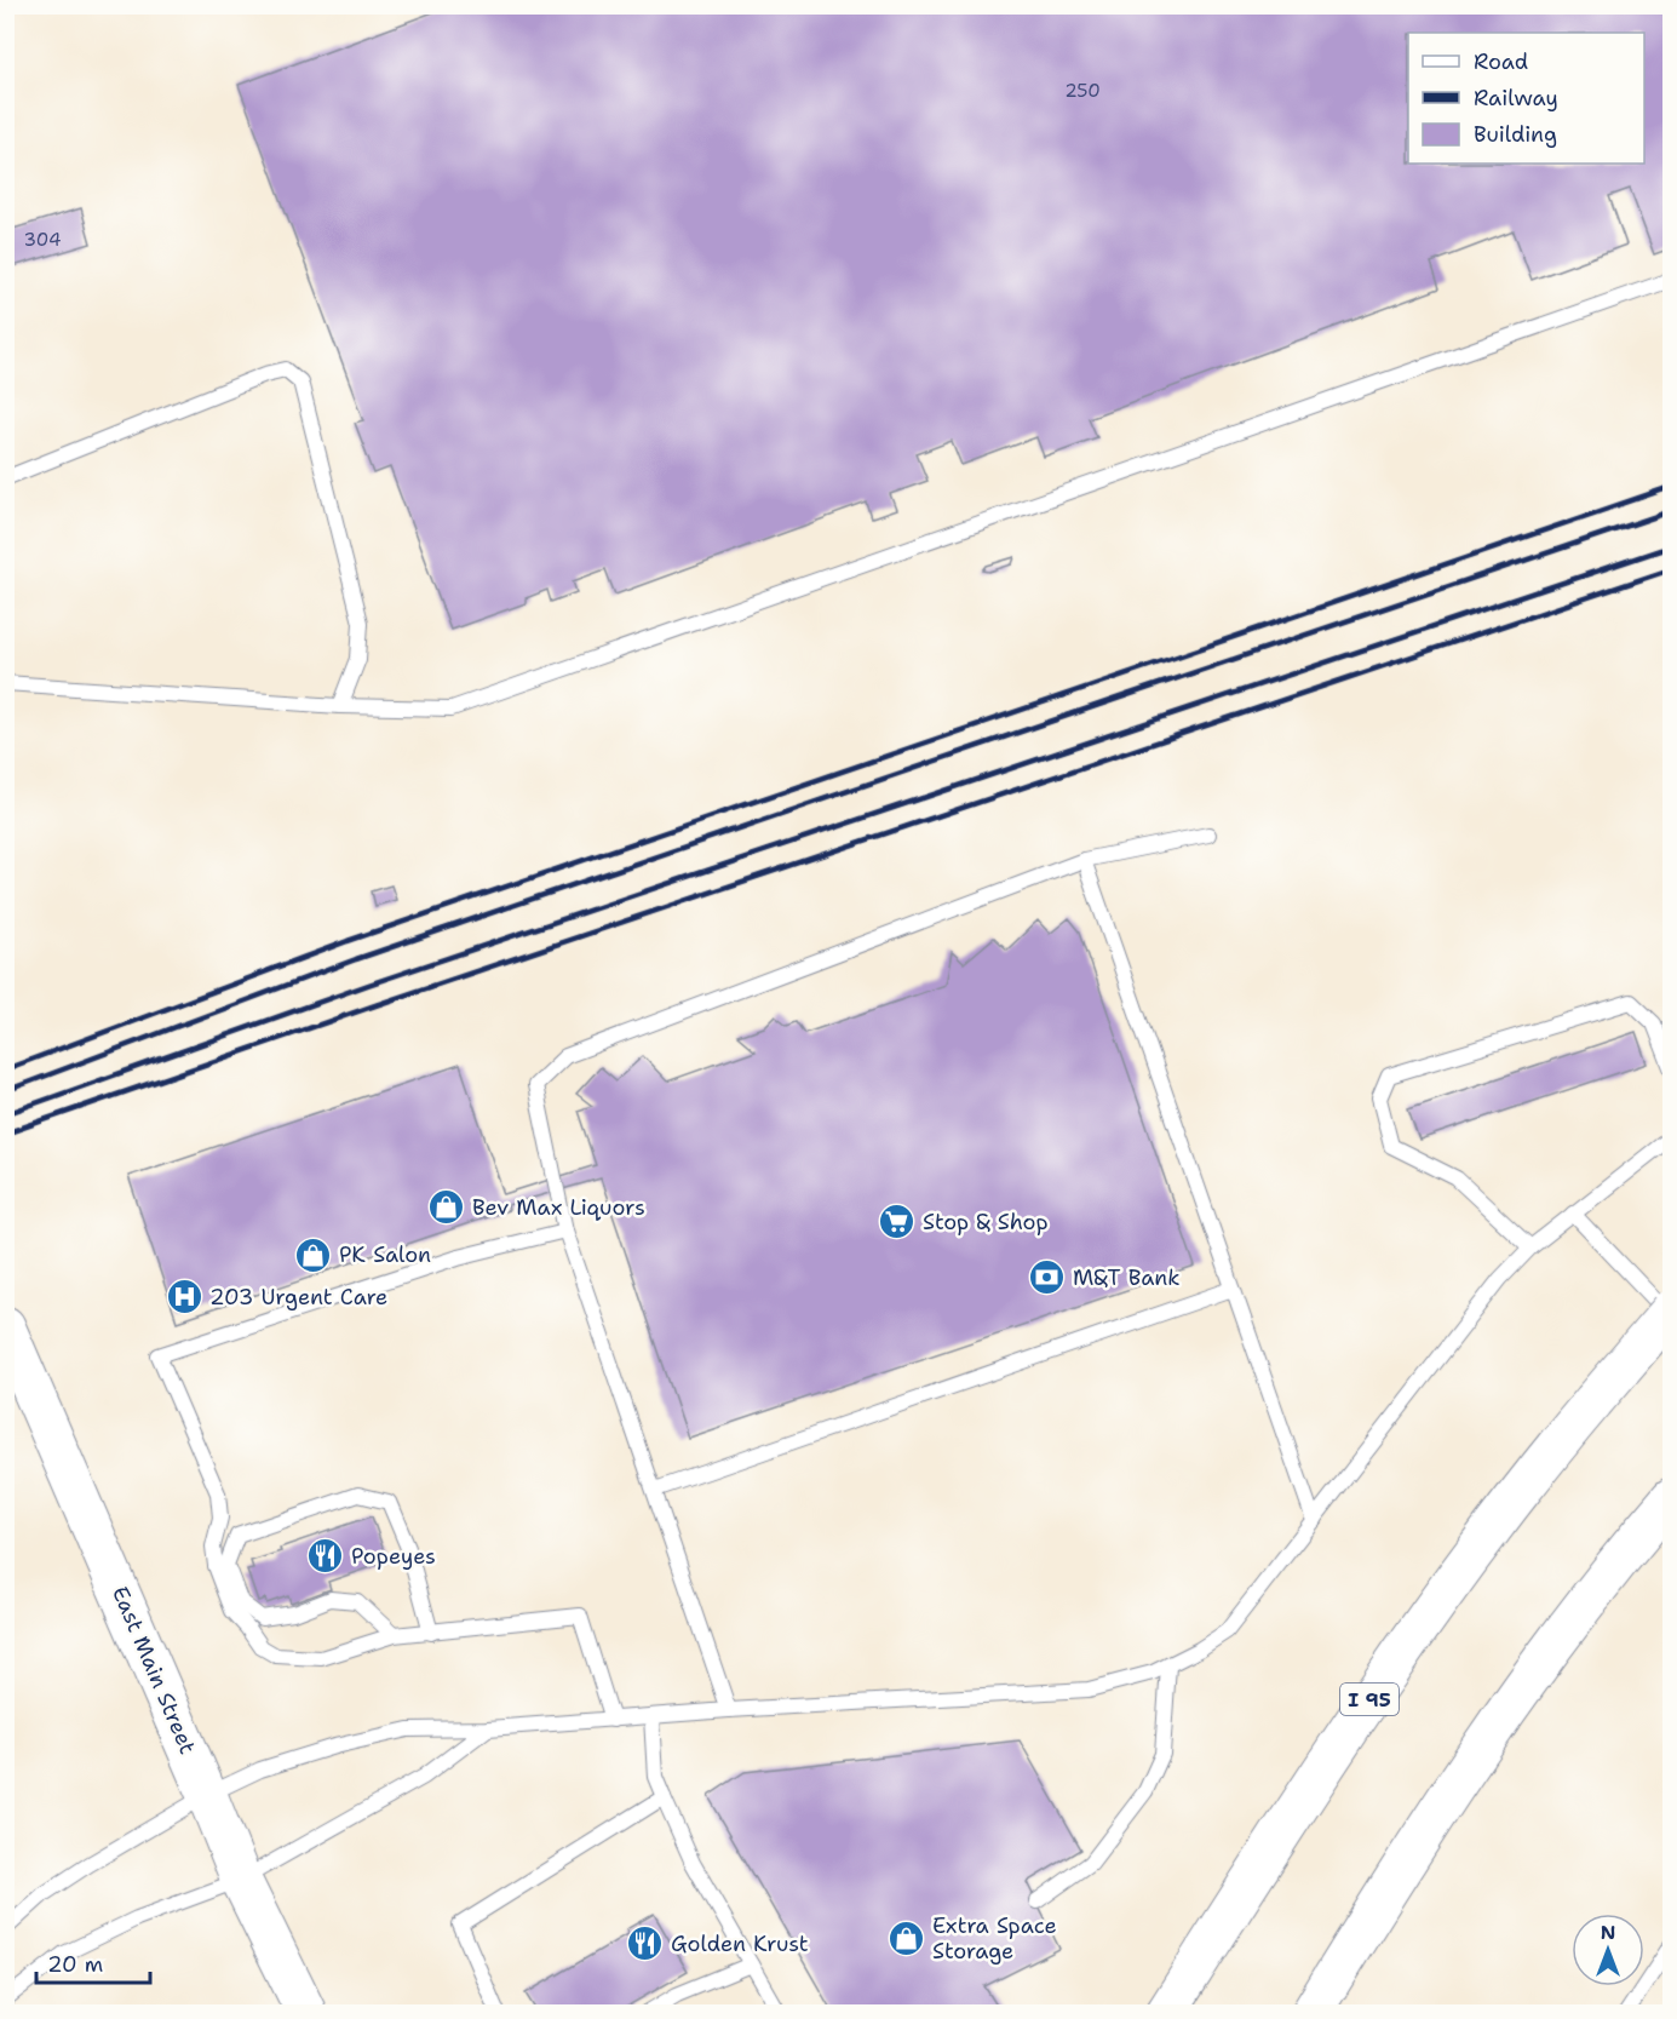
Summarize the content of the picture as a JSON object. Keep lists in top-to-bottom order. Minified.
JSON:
{"streets":{"main road":["East Main Street","I 95"]},"places":{"shop":["Bev Max Liquors","PK Salon","Extra Space Storage"],"supermarket":["Stop & Shop"],"bank":["M&T Bank"],"hospital":["203 Urgent Care"],"restaurant":["Popeyes","Golden Krust"]},"house_numbers":["250","304"],"legend":["Road","Railway","Building"],"scale_bar":"20 m","north":"top"}
